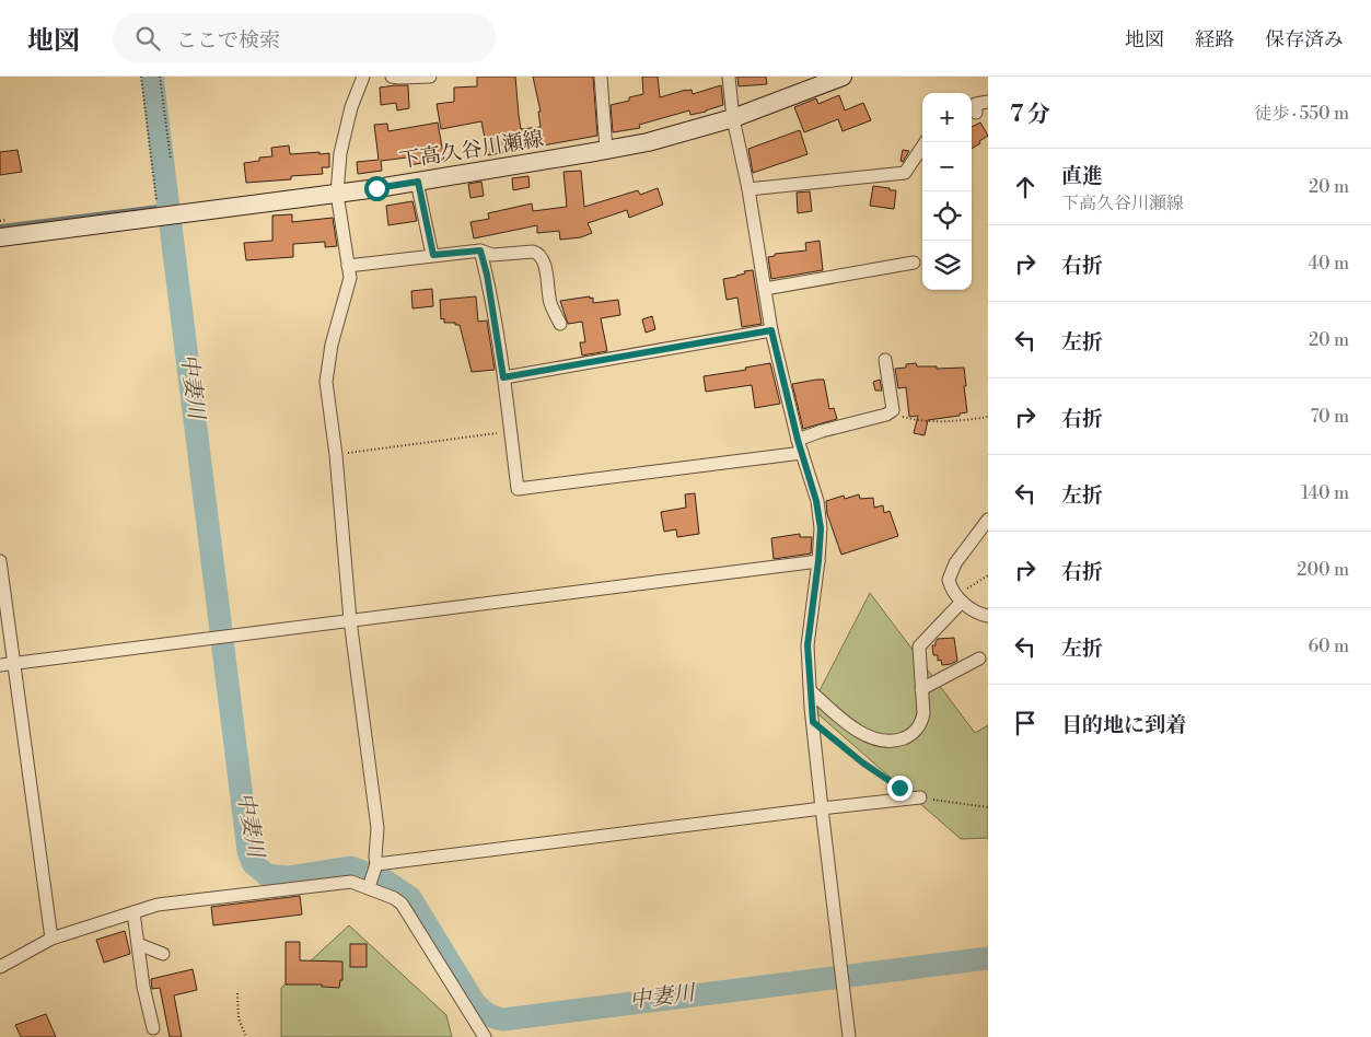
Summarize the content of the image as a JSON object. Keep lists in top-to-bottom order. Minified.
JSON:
{"streets":{"main road":["下高久谷川瀬線"]},"water":["中妻川"],"page":{"header":"地図","search":"ここで検索","nav":["地図","経路","保存済み"],"heading":["7 分","徒歩 · 550 m"],"map_buttons":["+","−"],"list":[["直進","下高久谷川瀬線","20 m"],["右折","40 m"],["左折","20 m"],["右折","70 m"],["左折","140 m"],["右折","200 m"],["左折","60 m"],"目的地に到着"]}}
